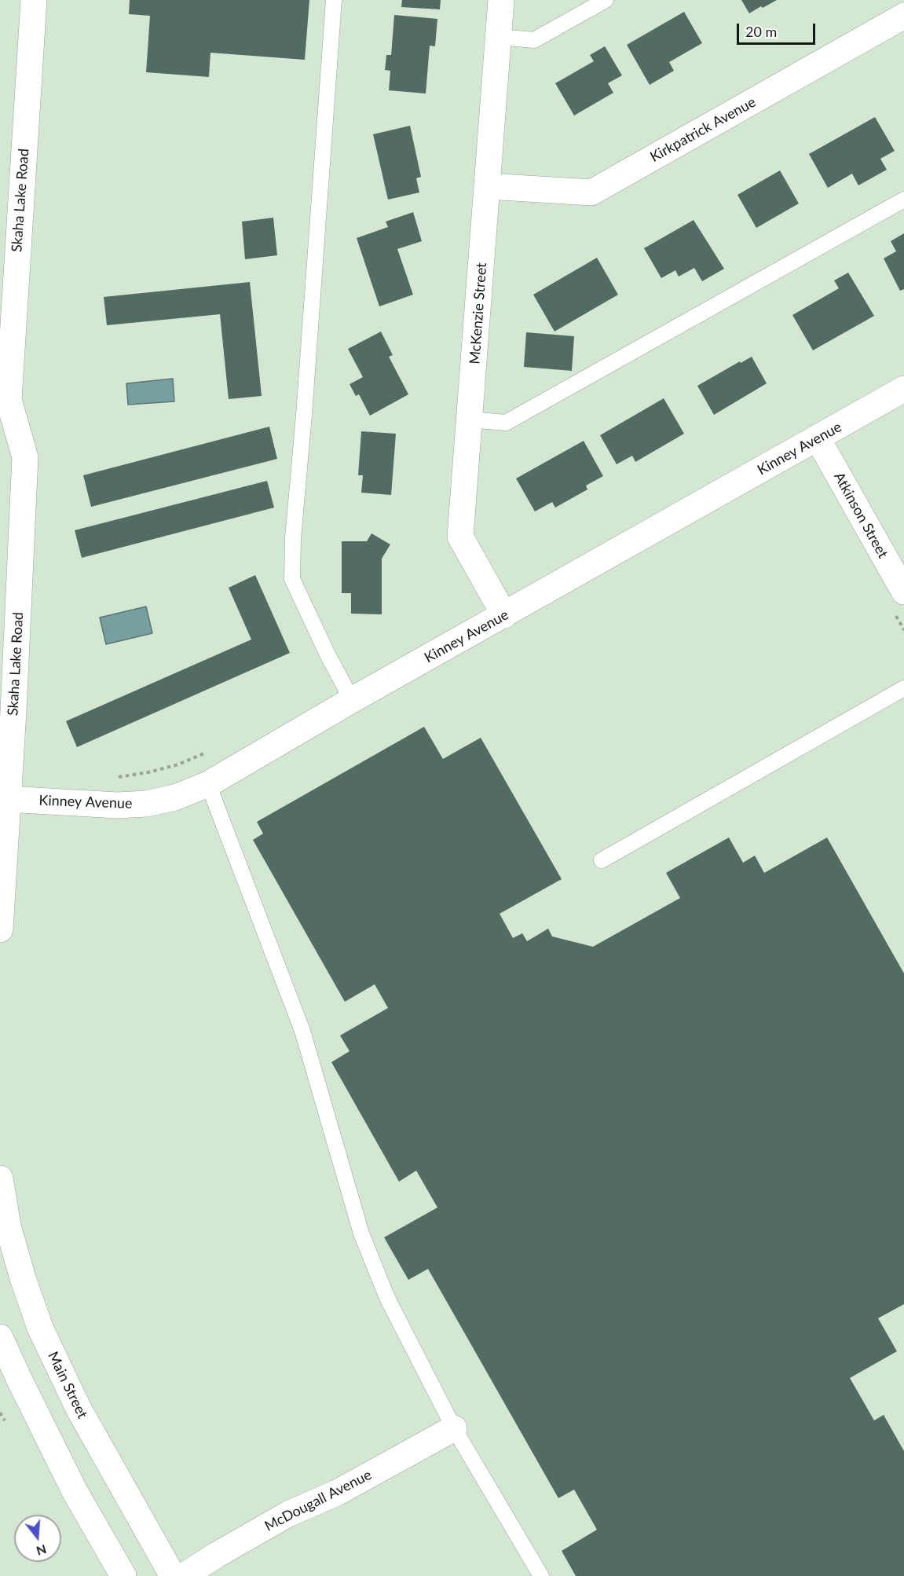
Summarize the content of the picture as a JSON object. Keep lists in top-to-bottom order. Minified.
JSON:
{"streets":{"street":["Kirkpatrick Avenue","Skaha Lake Road","McKenzie Street","Kinney Avenue","Atkinson Street","Main Street","McDougall Avenue"]},"crossings":[["Kirkpatrick Avenue","McKenzie Street"],["Skaha Lake Road","Kinney Avenue"],["McKenzie Street","Kinney Avenue"],["Kinney Avenue","Atkinson Street"]],"scale_bar":"20 m","north":"bottom"}
